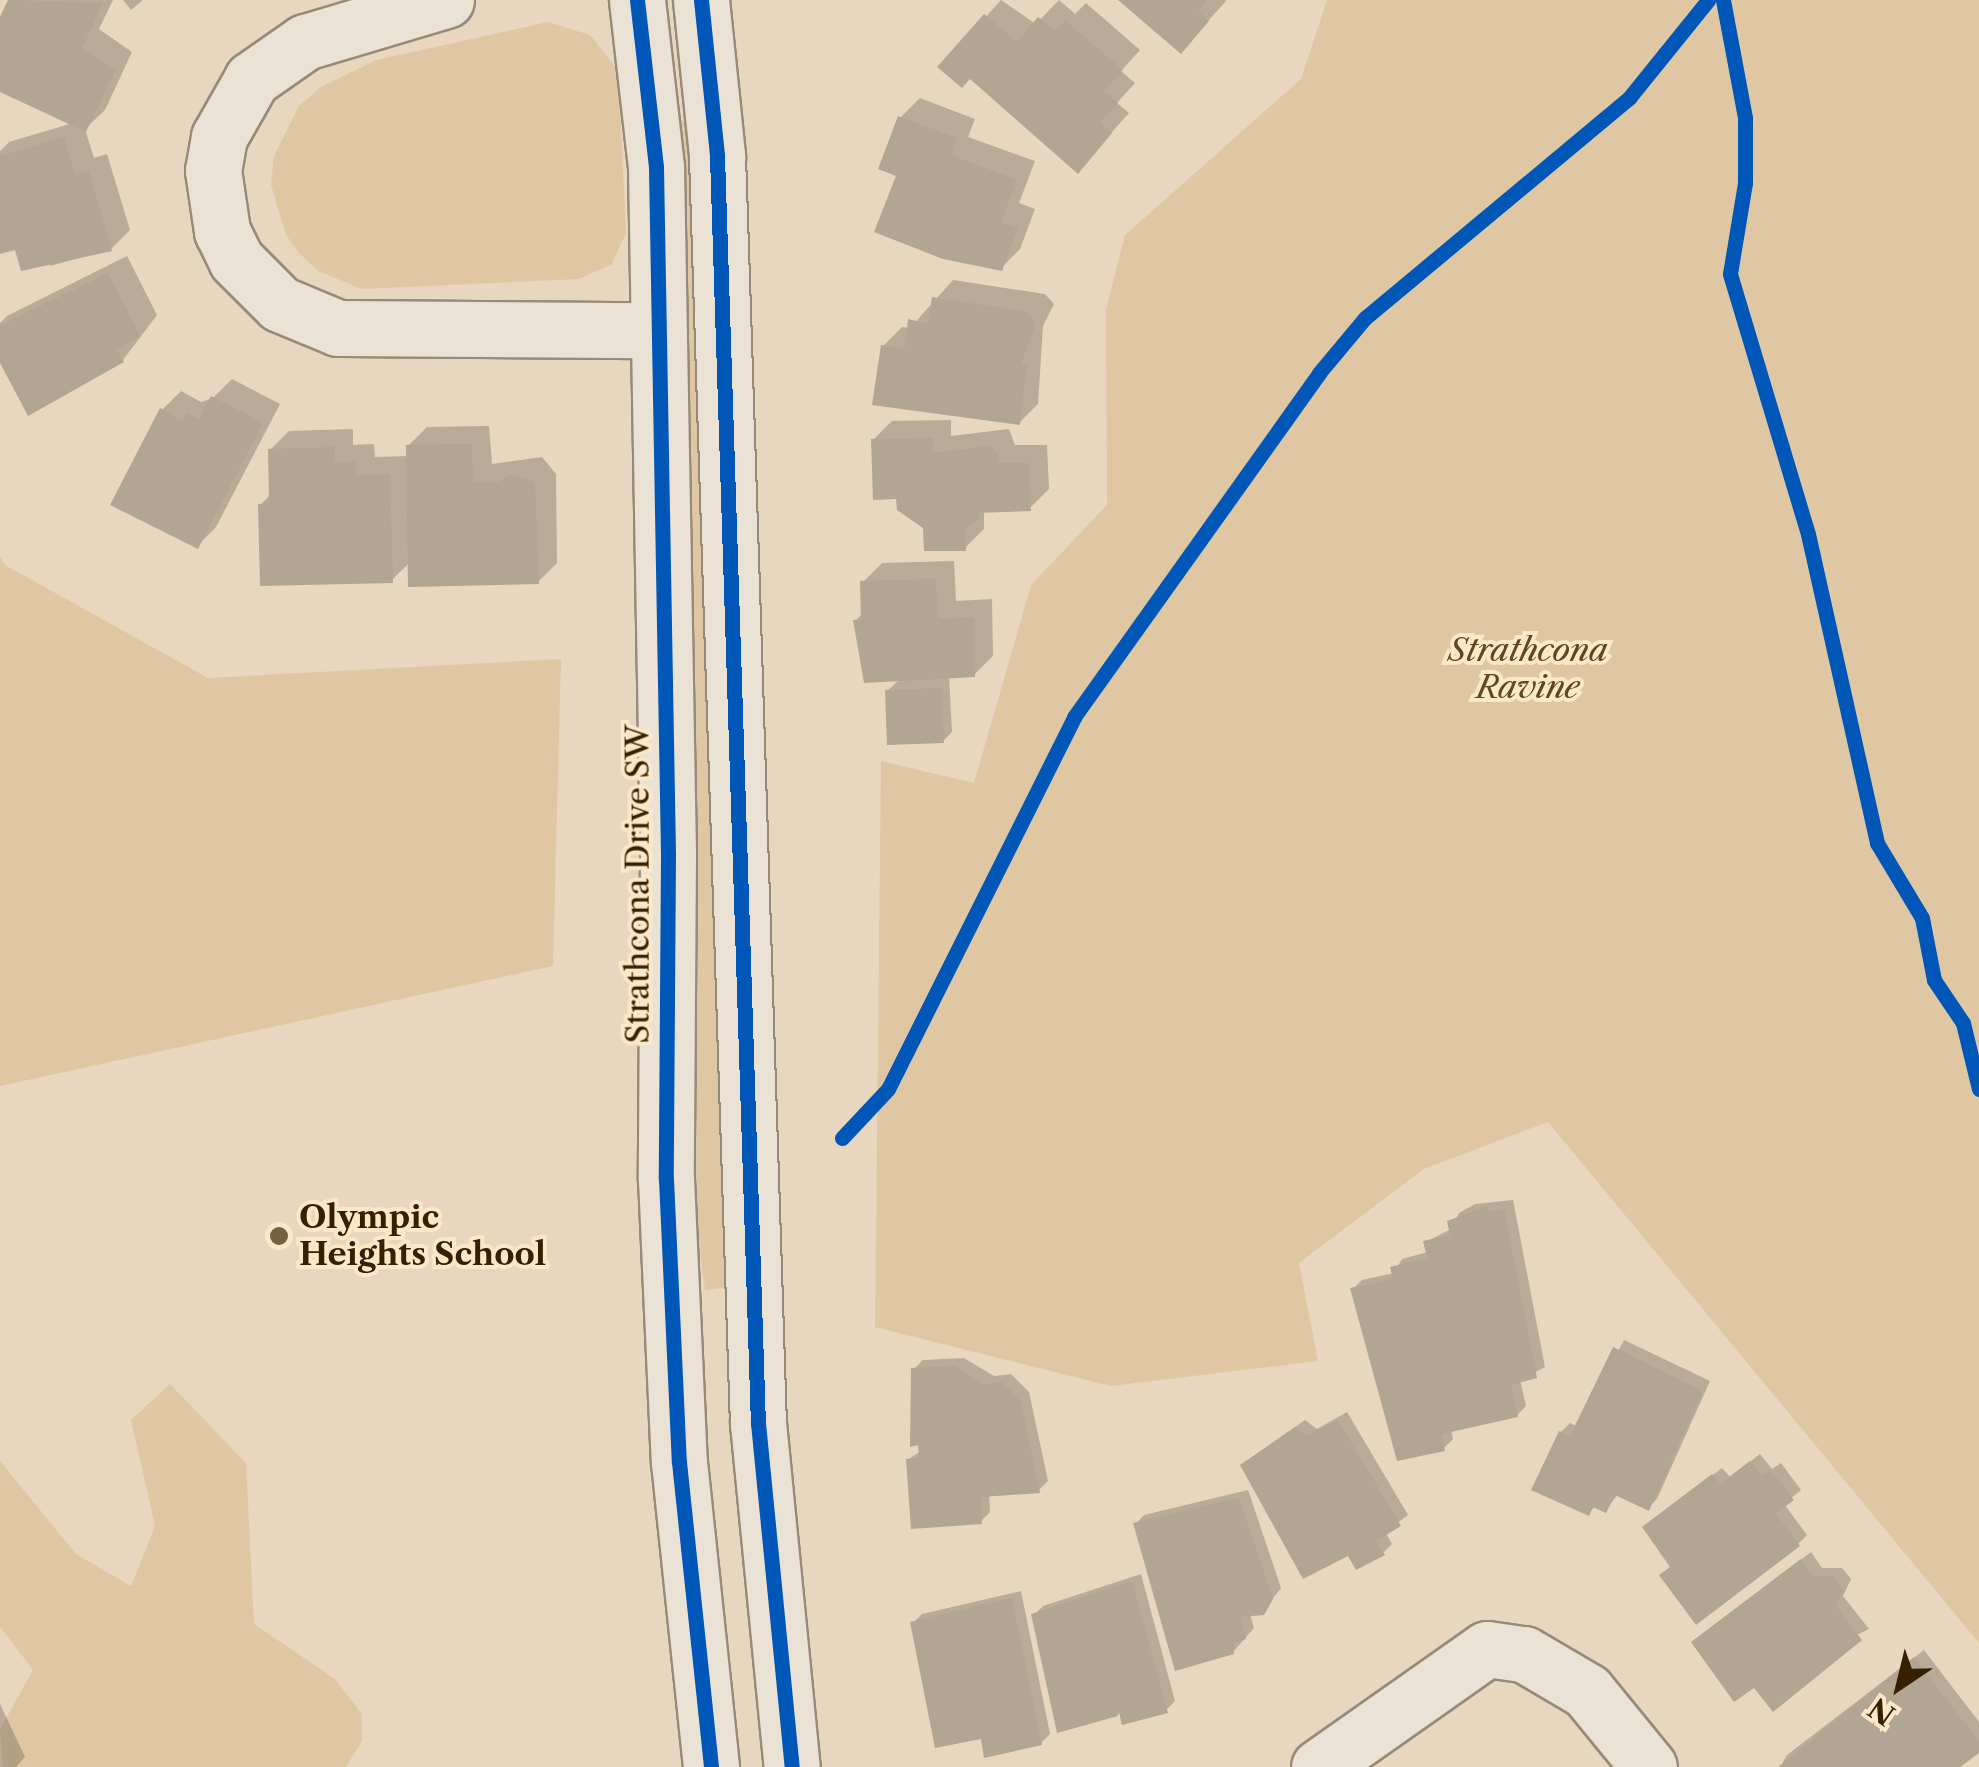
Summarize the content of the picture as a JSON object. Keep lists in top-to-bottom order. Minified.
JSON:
{"streets":{"street":["Strathcona Drive SW"]},"parks":["Strathcona Ravine"],"places":["Olympic Heights School"],"north":"bottom left"}
